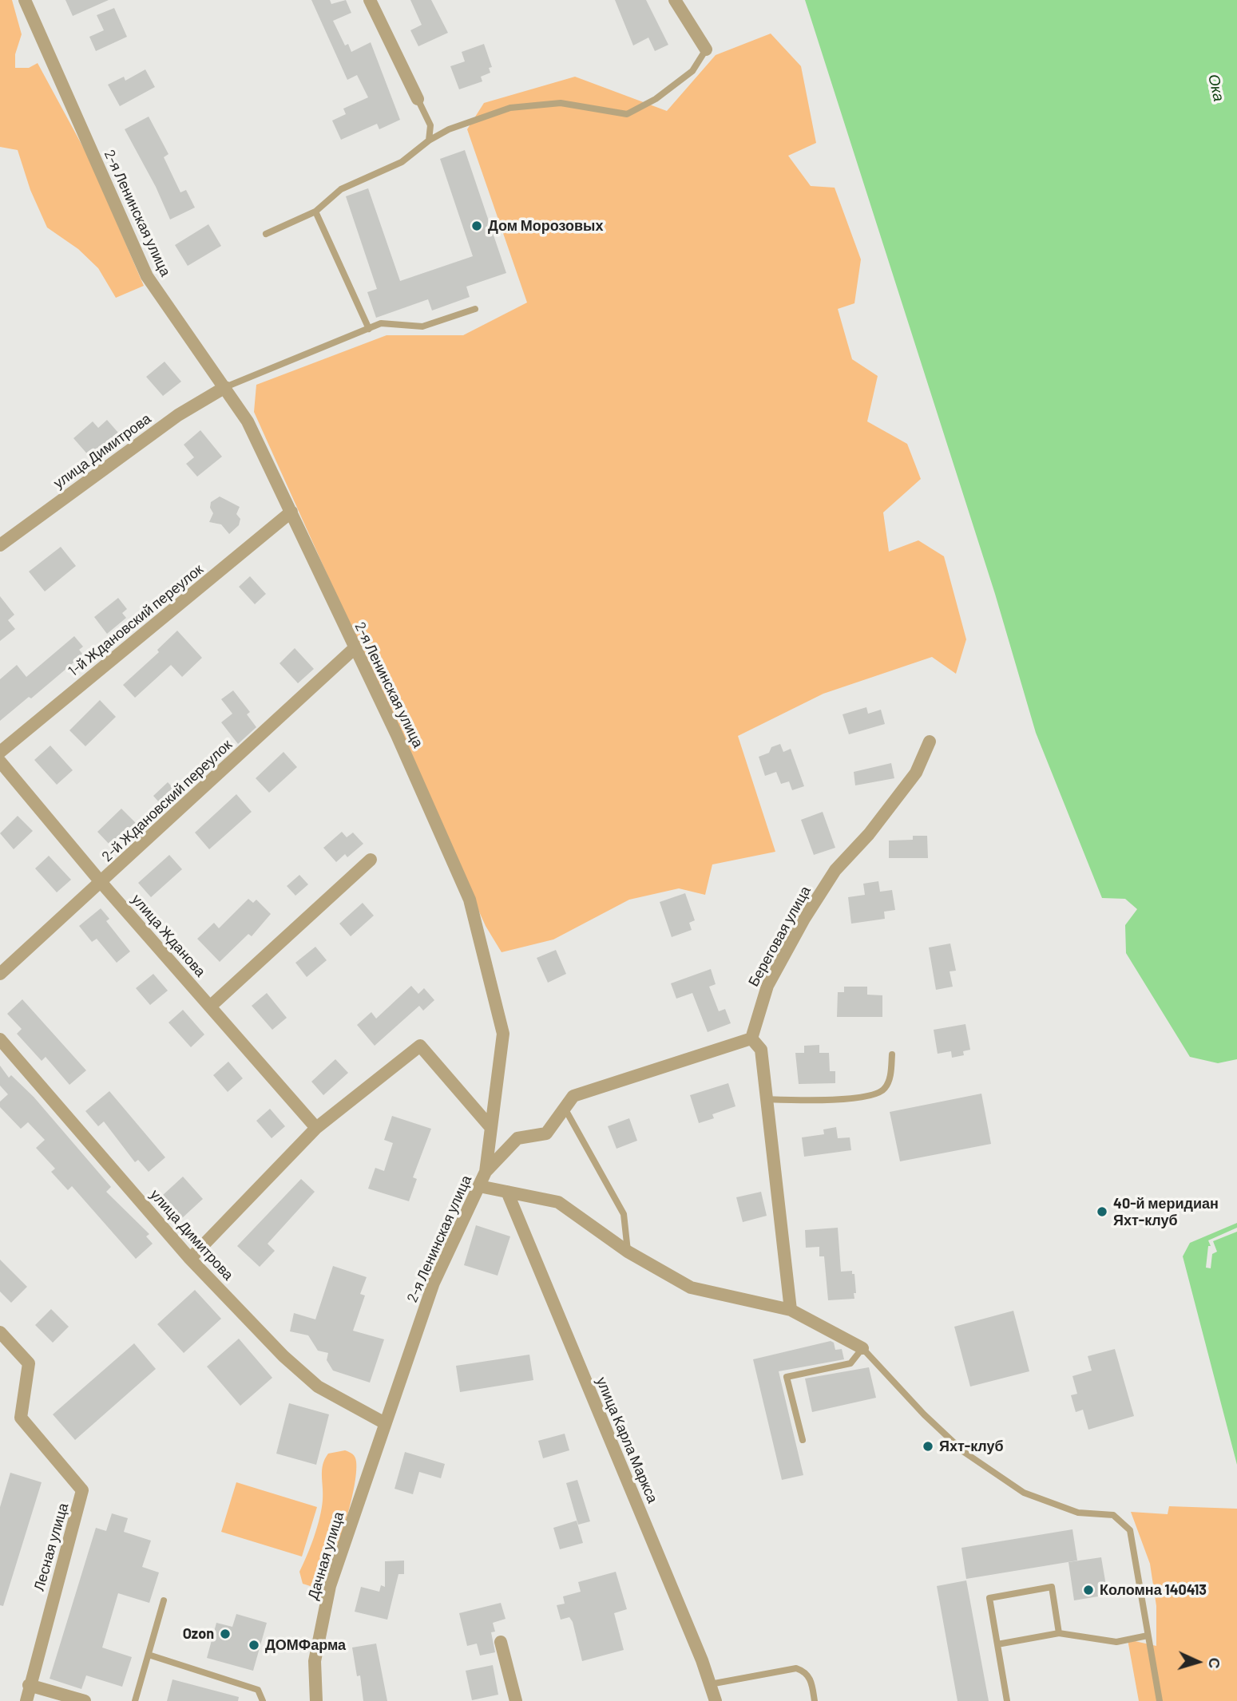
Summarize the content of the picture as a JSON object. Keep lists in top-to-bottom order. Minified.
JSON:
{"streets":{"street":["2-я Ленинская улица","улица Димитрова","1-й Ждановский переулок","2-й Ждановский переулок","улица Жданова","Береговая улица","улица Карла Маркса","Лесная улица","Дачная улица"]},"crossings":[["2-я Ленинская улица","улица Димитрова"],["2-я Ленинская улица","1-й Ждановский переулок"],["2-я Ленинская улица","2-й Ждановский переулок"],["2-я Ленинская улица","Дачная улица"],["улица Димитрова","Дачная улица"],["2-й Ждановский переулок","улица Жданова"]],"water":["Ока"],"places":["Дом Морозовых","40-й меридиан Яхт-клуб","Яхт-клуб","Коломна 140413","Ozon","ДОМФарма"],"north":"right"}
